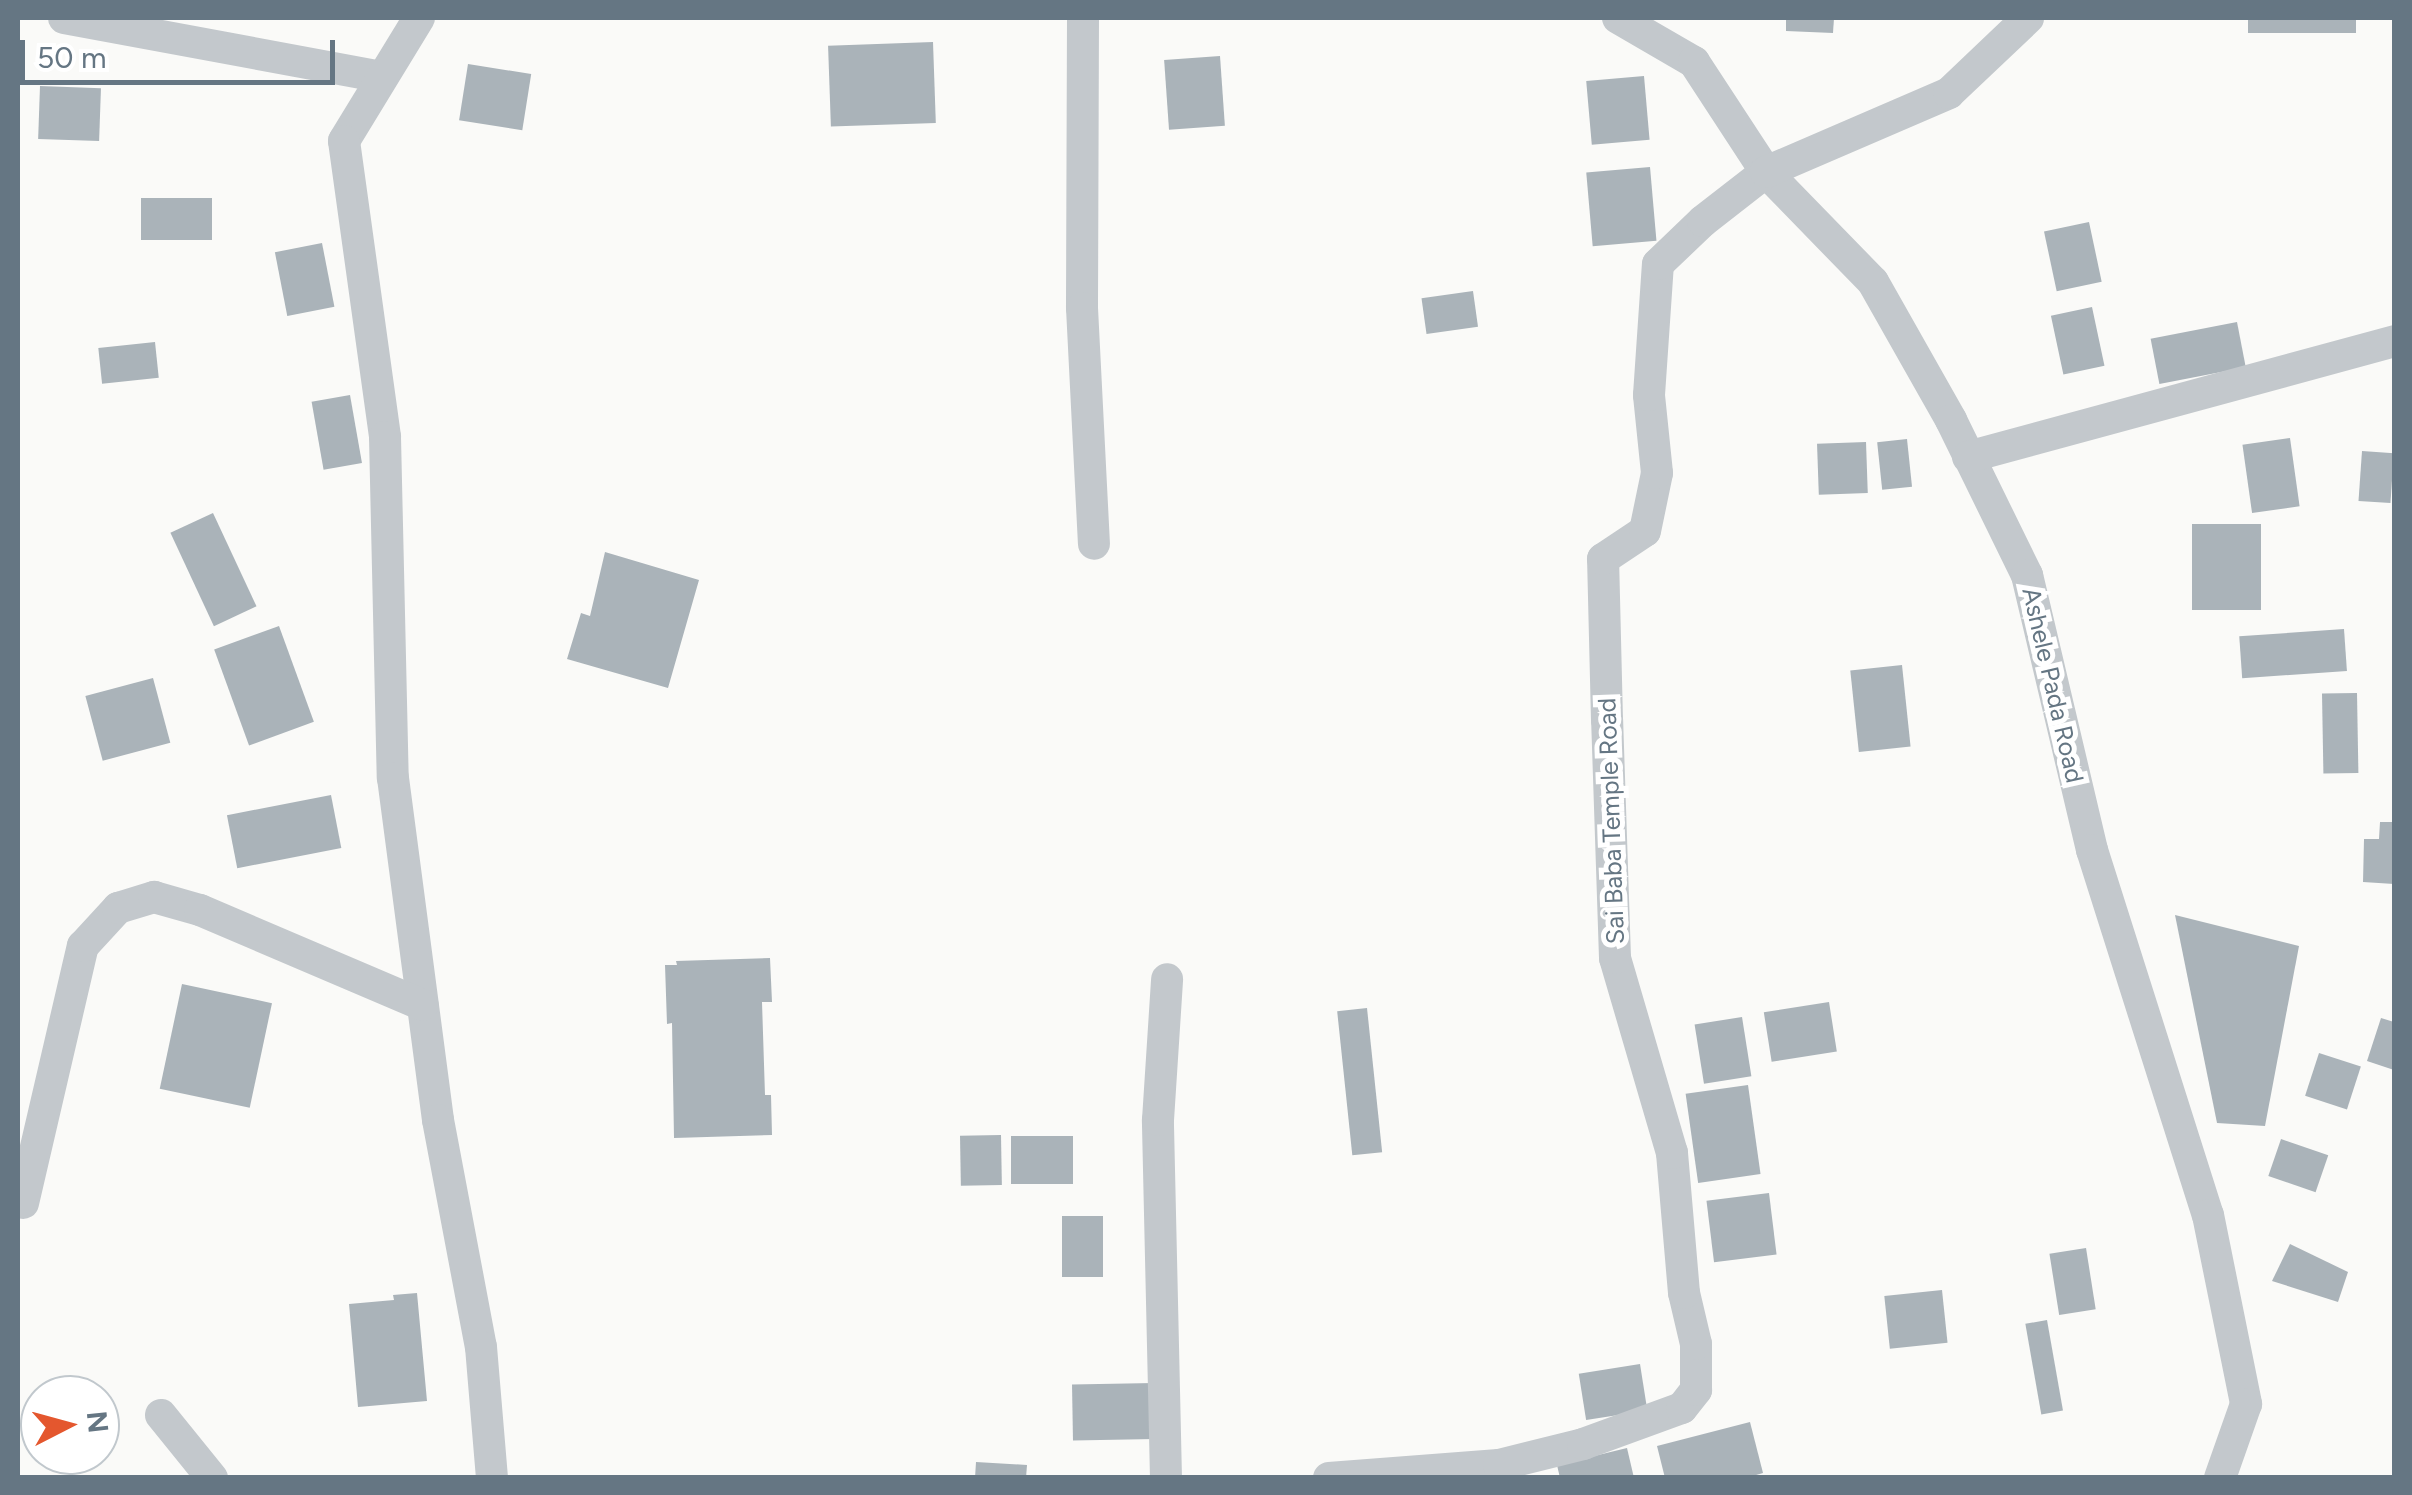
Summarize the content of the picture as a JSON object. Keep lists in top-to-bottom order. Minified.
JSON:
{"streets":{"street":["Ashele Pada Road","Sai Baba Temple Road"]},"crossings":[["Ashele Pada Road","Sai Baba Temple Road"]],"scale_bar":"50 m","north":"right"}
